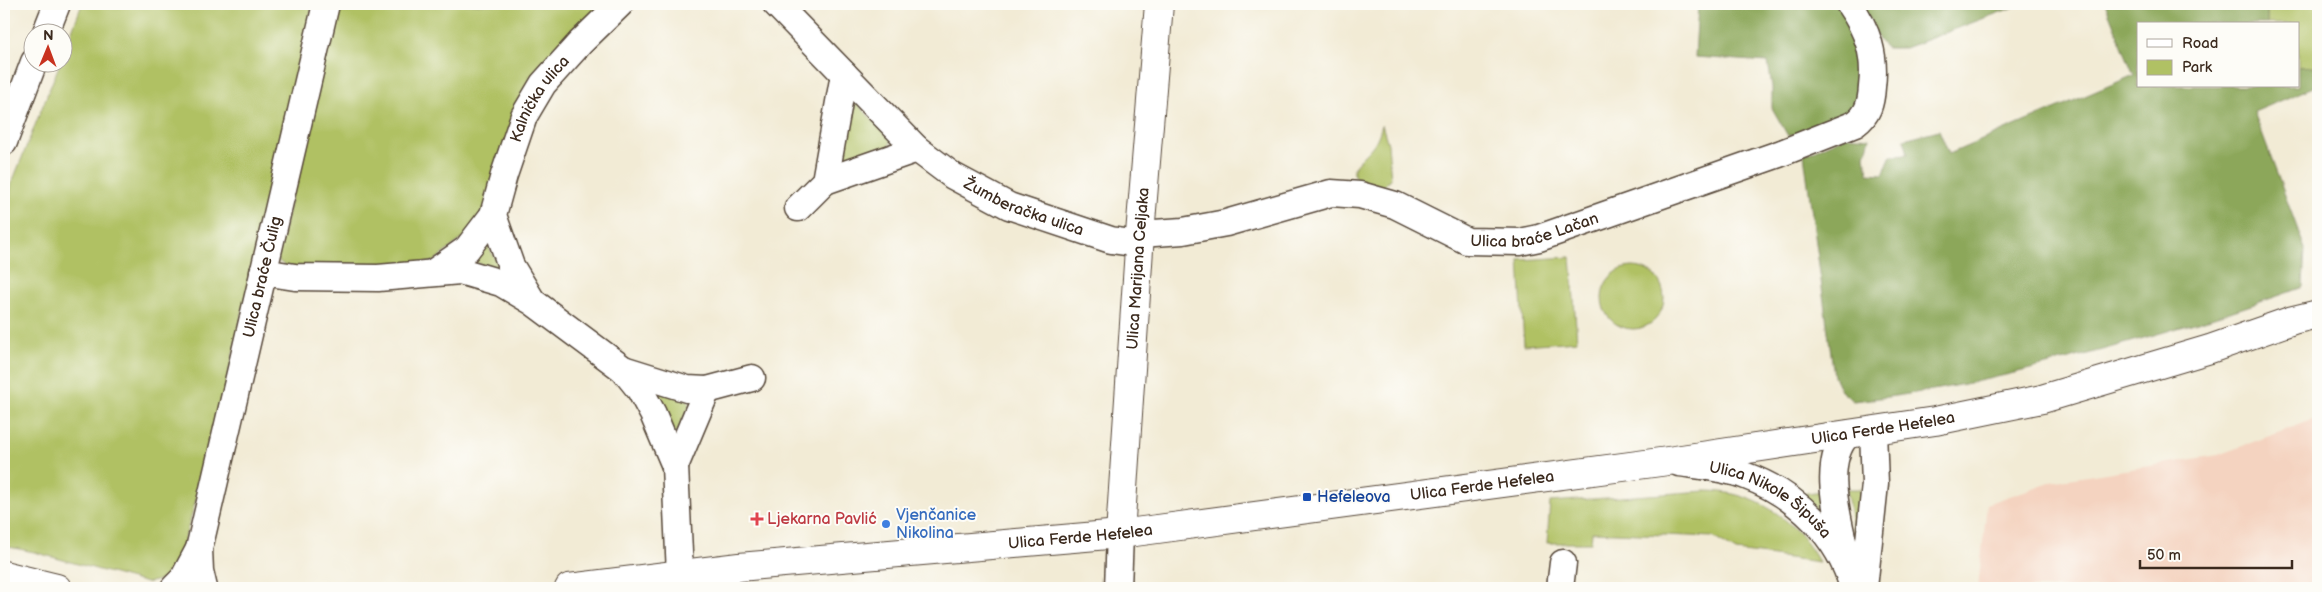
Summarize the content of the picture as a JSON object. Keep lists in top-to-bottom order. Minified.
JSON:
{"streets":{"main road":["Ulica Marijana Celjaka","Ulica Ferde Hefelea"],"street":["Kalnička ulica","Žumberačka ulica","Ulica braće Lačan","Ulica braće Čulig","Ulica Nikole Šipuša"]},"crossings":[["Kalnička ulica","Ulica braće Čulig"],["Kalnička ulica","Ulica Ferde Hefelea"],["Žumberačka ulica","Ulica braće Lačan"],["Žumberačka ulica","Ulica Marijana Celjaka"],["Ulica braće Lačan","Ulica Marijana Celjaka"],["Ulica Marijana Celjaka","Ulica Ferde Hefelea"],["Ulica Ferde Hefelea","Ulica Nikole Šipuša"]],"places":{"transit":["Hefeleova"],"health":["Ljekarna Pavlić"],"other":["Vjenčanice Nikolina"]},"legend":["Road","Park"],"scale_bar":"50 m","north":"top"}
